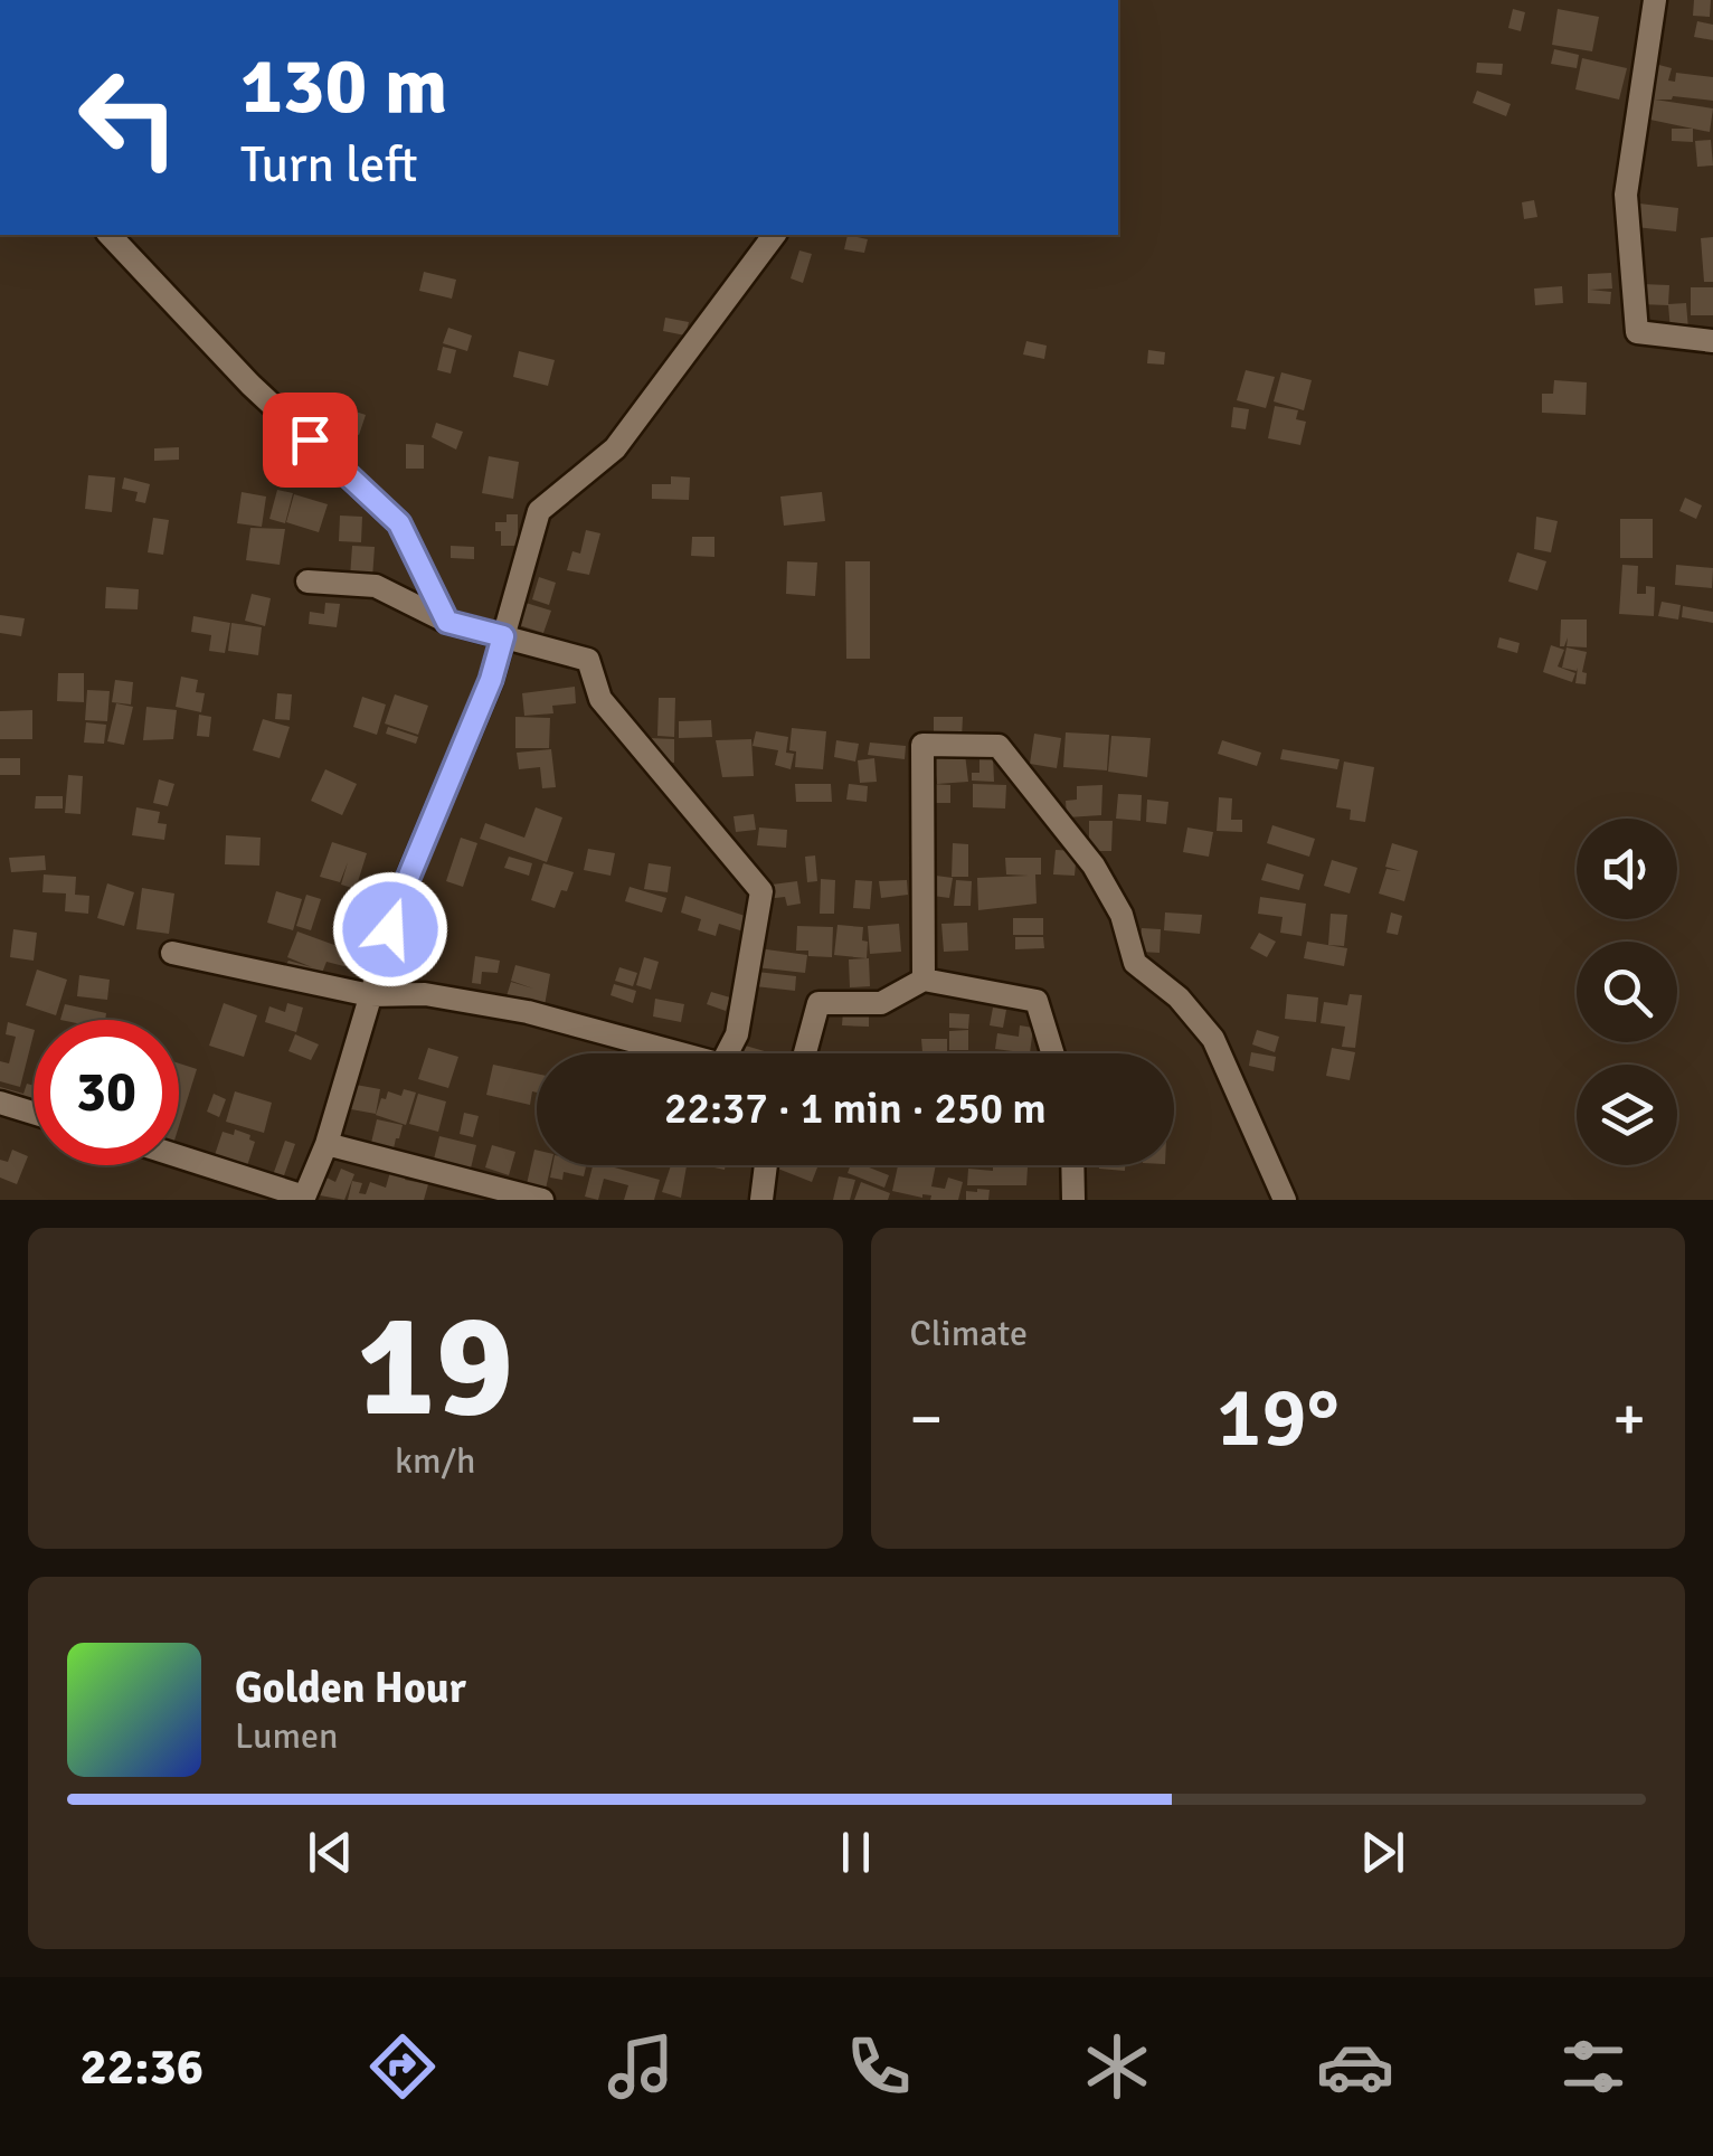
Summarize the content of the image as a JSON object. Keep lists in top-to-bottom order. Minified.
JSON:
{"page":{"turn":["130 m","Turn left"],"limit":"30","trip":"22:37 · 1 min · 250 m","tile":[["19","km/h"],"Climate"],"heat":["−","19°","+"],"song":["Golden Hour","Lumen"],"tabs":"22:36"}}
